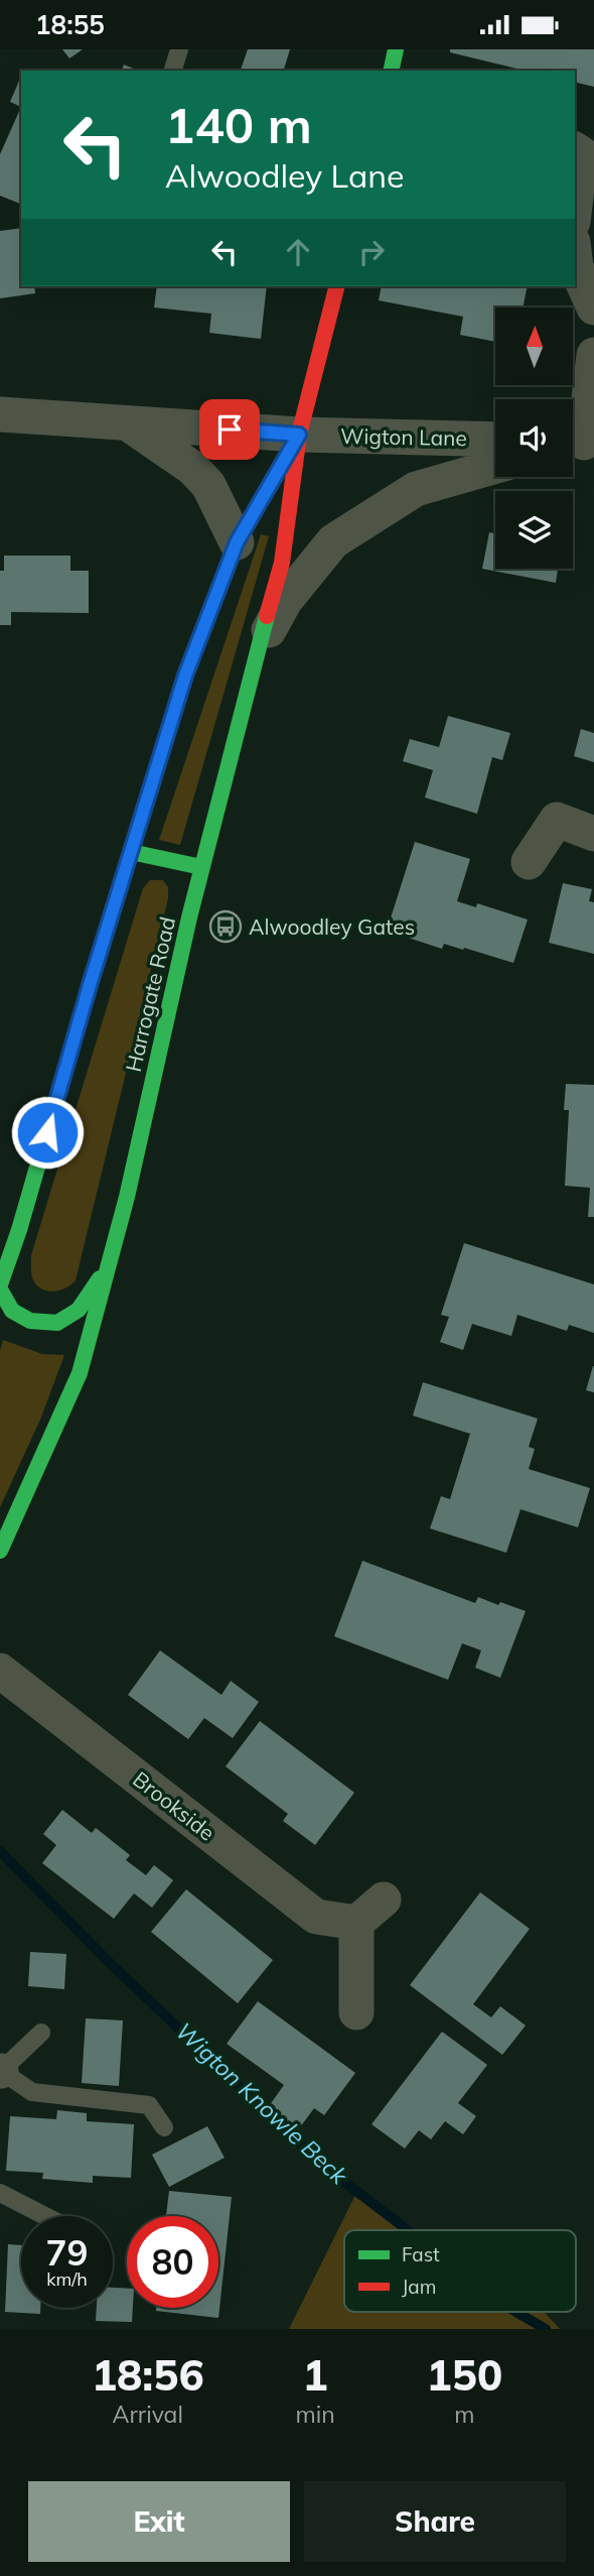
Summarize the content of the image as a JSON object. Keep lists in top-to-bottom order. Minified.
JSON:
{"streets":{"highway":["Harrogate Road"],"street":["Wigton Lane","Brookside"]},"crossings":[["Wigton Lane","Harrogate Road"]],"water":["Wigton Knowle Beck"],"places":{"bus stop":["Alwoodley Gates"]},"legend":["Fast","Jam"],"north":"top","page":{"status":"18:55","turn":["140 m","Alwoodley Lane"],"speed":"79 km/h","limit":"80","eta":["18:56","Arrival","1","min","150","m"],"buttons":["Exit","Share"]}}
